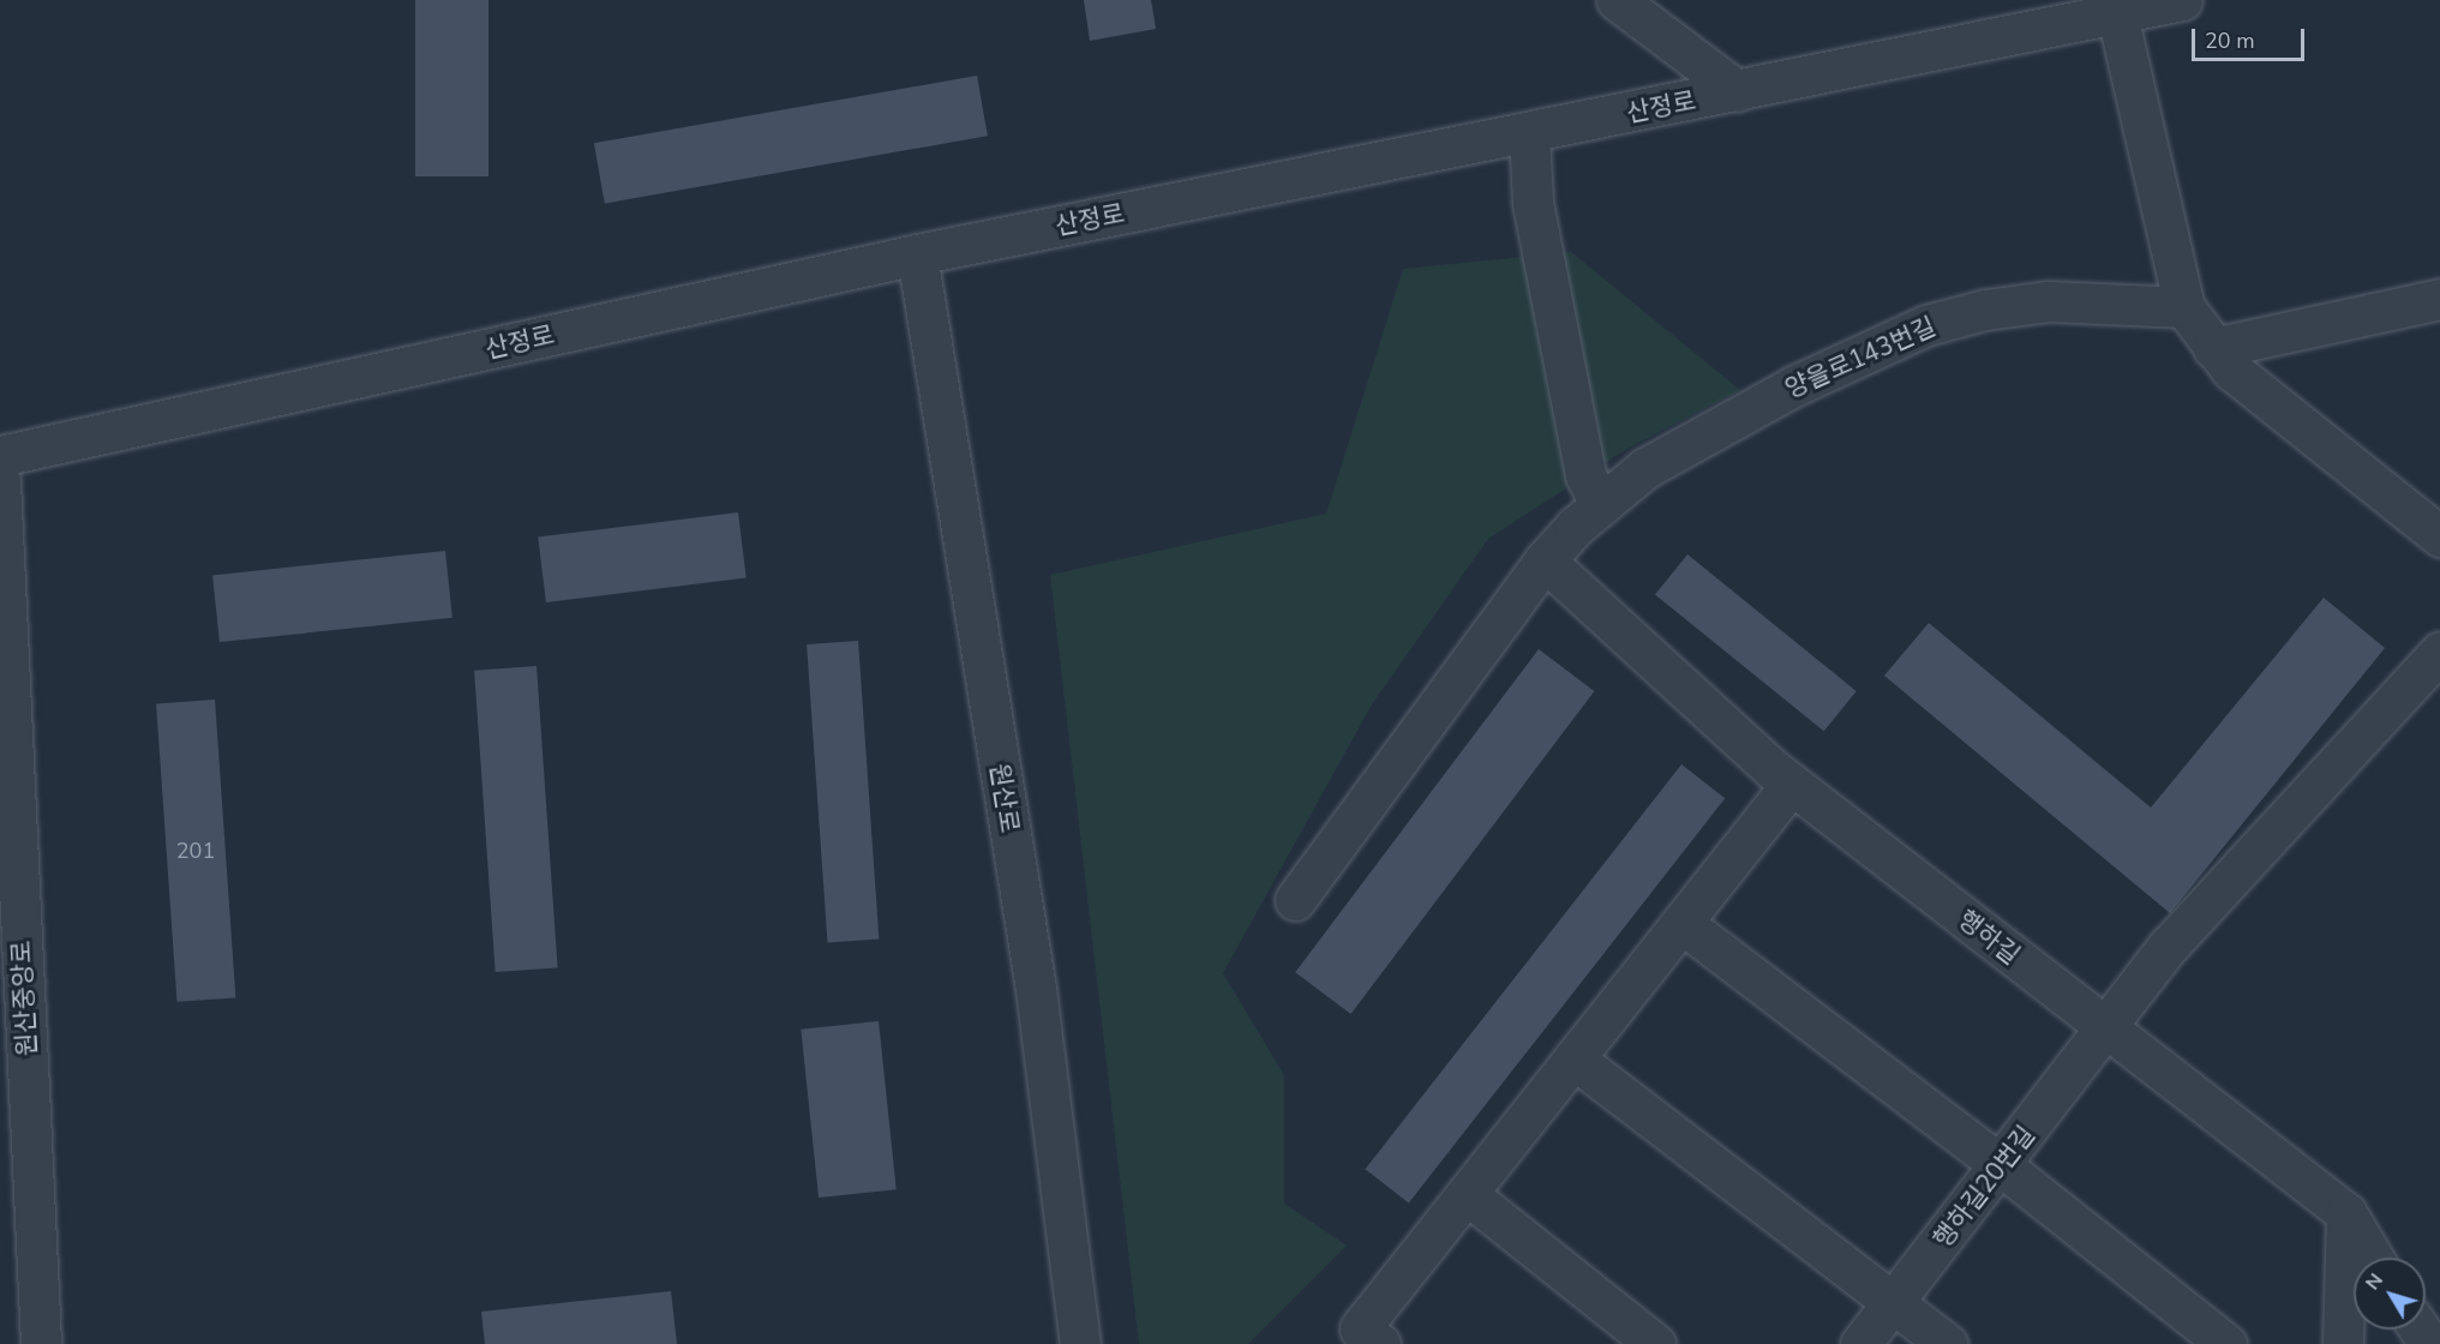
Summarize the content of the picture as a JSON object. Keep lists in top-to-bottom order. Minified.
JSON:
{"streets":{"street":["산정로","양을로143번길","원산로","행하길","원산중앙로","행하길20번길"]},"crossings":[["산정로","원산로"],["양을로143번길","행하길"],["행하길","행하길20번길"]],"house_numbers":["201"],"scale_bar":"20 m","north":"top left"}
